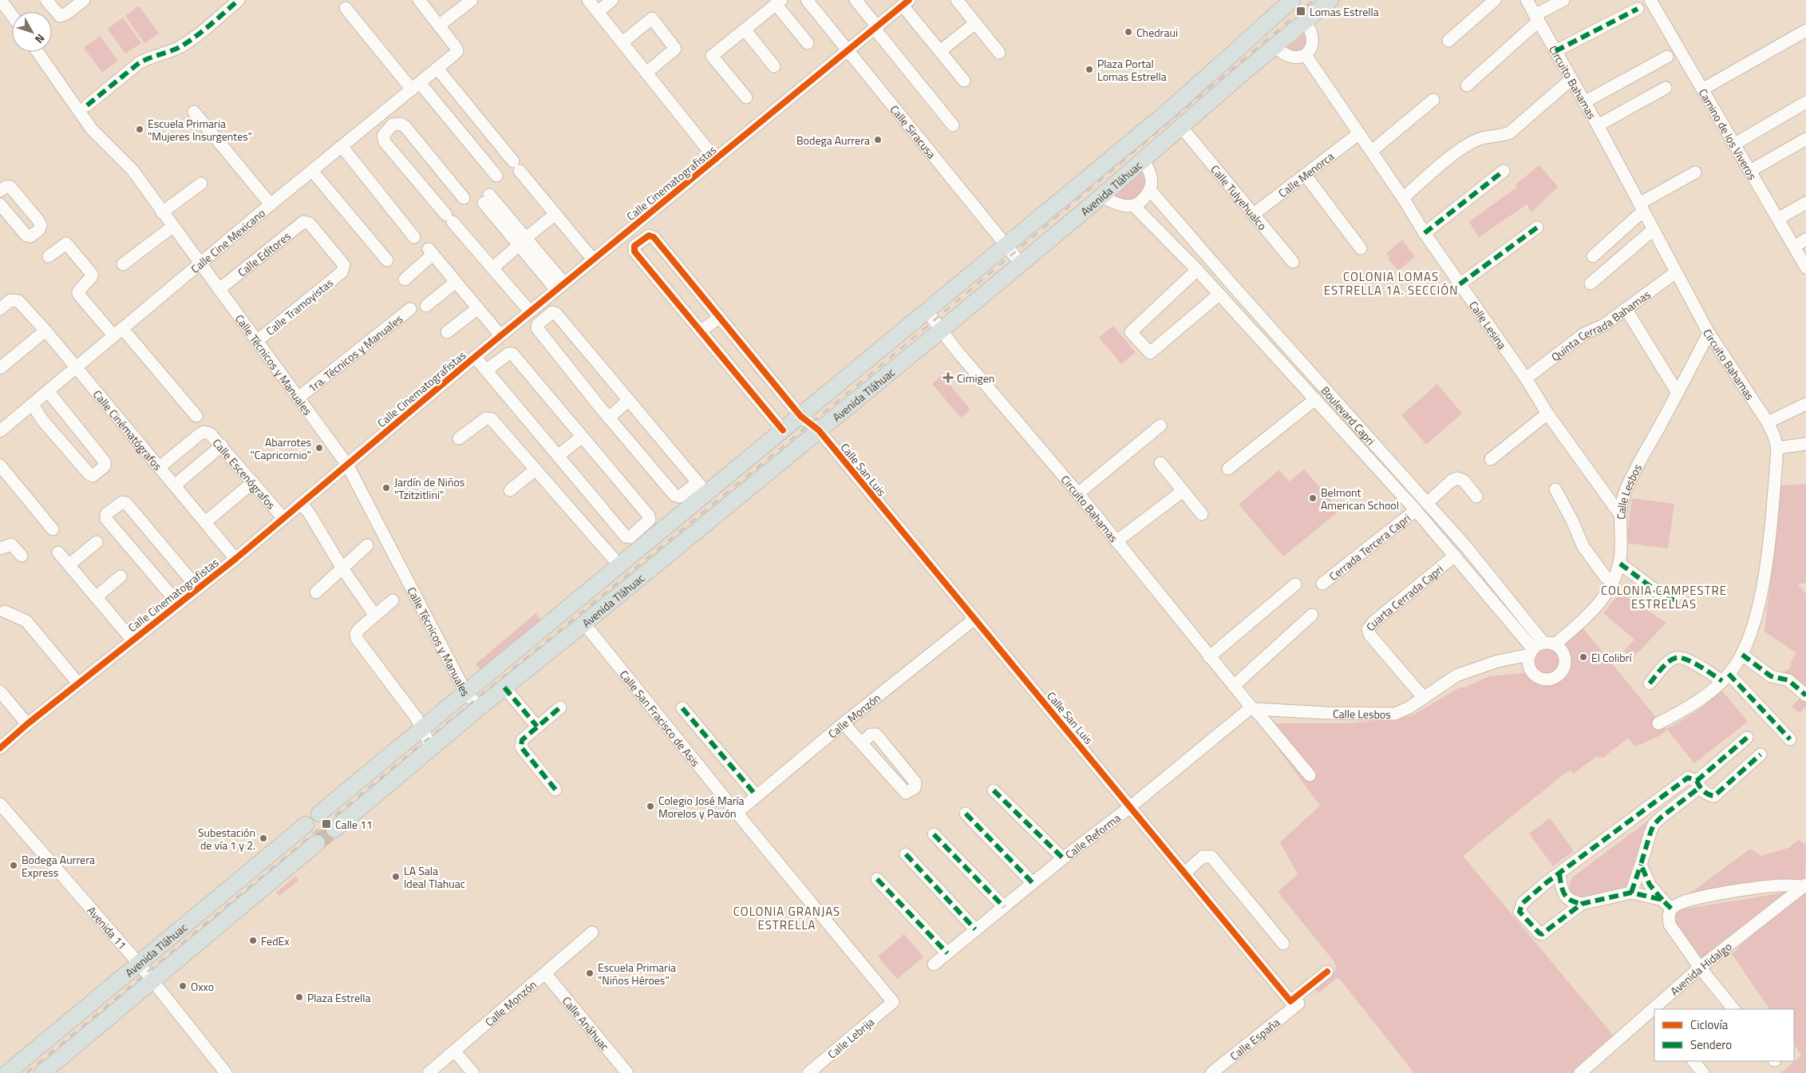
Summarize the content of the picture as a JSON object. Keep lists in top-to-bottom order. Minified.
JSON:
{"streets":{"main road":["Avenida Tláhuac"],"street":["Circuito Bahamas","Calle Siracusa","Camino de los Viveros","Calle Menorca","Calle Cinematografistas","Calle Tulyehualco","Calle Cine Mexicano","Calle Editores","Calle Tramoyistas","Calle Lesina","Quinta Cerrada Bahamas","1ra. Técnicos y Manuales","Calle Técnicos y Manuales","Boulevard Capri","Calle Cinématógrafos","Calle San Luis","Calle Escenógrafos","Calle Lesbos","Cerrada Tercera Capri","Cuarta Cerrada Capri","Calle Monzón","Calle San Fracisco de Asis","Calle Reforma","Avenida 11","Avenida Hidalgo","Calle Anáhuac","Calle Lebrija","Calle España"]},"crossings":[["Circuito Bahamas","Avenida Tláhuac"],["Circuito Bahamas","Quinta Cerrada Bahamas"],["Circuito Bahamas","Calle Lesbos"],["Circuito Bahamas","Calle Reforma"],["Calle Siracusa","Calle Cinematografistas"],["Calle Siracusa","Avenida Tláhuac"],["Calle Menorca","Calle Tulyehualco"],["Calle Menorca","Calle Lesina"],["Calle Cinematografistas","Calle Técnicos y Manuales"],["Calle Cinematografistas","Calle Cinématógrafos"],["Calle Cinematografistas","Calle Escenógrafos"],["Avenida Tláhuac","Calle Técnicos y Manuales"],["Avenida Tláhuac","Calle San Luis"],["Avenida Tláhuac","Calle San Fracisco de Asis"],["Avenida Tláhuac","Avenida 11"],["Calle Cine Mexicano","Calle Técnicos y Manuales"],["Calle Cine Mexicano","Calle Cinématógrafos"],["Calle Editores","Calle Tramoyistas"],["Calle Editores","Calle Técnicos y Manuales"],["Calle Tramoyistas","Calle Técnicos y Manuales"],["Calle Lesina","Quinta Cerrada Bahamas"],["Calle Lesina","Calle Lesbos"],["1ra. Técnicos y Manuales","Calle Técnicos y Manuales"],["Boulevard Capri","Calle Lesbos"],["Boulevard Capri","Cerrada Tercera Capri"],["Boulevard Capri","Cuarta Cerrada Capri"],["Calle Cinématógrafos","Calle Escenógrafos"],["Calle San Luis","Calle Monzón"],["Calle San Luis","Calle Reforma"],["Calle San Luis","Calle España"],["Calle Lesbos","Cuarta Cerrada Capri"],["Calle Lesbos","Calle Reforma"],["Calle Monzón","Calle San Fracisco de Asis"],["Calle Monzón","Calle Anáhuac"],["Calle San Fracisco de Asis","Calle Lebrija"]],"districts":["COLONIA LOMAS ESTRELLA 1A. SECCIÓN","COLONIA CAMPESTRE ESTRELLAS","COLONIA GRANJAS ESTRELLA"],"places":{"transit":["Lomas Estrella","Calle 11"],"other":["Chedraui","Plaza Portal Lomas Estrella","Escuela Primaria \"Mujeres Insurgentes\"","Bodega Aurrera","Abarrotes \"Capricornio\"","Jardín de Niños \"Tzitzitlini\"","Belmont American School","El Colibrí","Colegio José María Morelos y Pavón","Subestación de vía 1 y 2.","Bodega Aurrera Express","LA Sala Ideal Tlahuac","FedEx","Escuela Primaria \"Niños Héroes\"","Oxxo","Plaza Estrella"],"health":["Cimigen"]},"legend":["Ciclovía","Sendero"],"north":"bottom right"}
